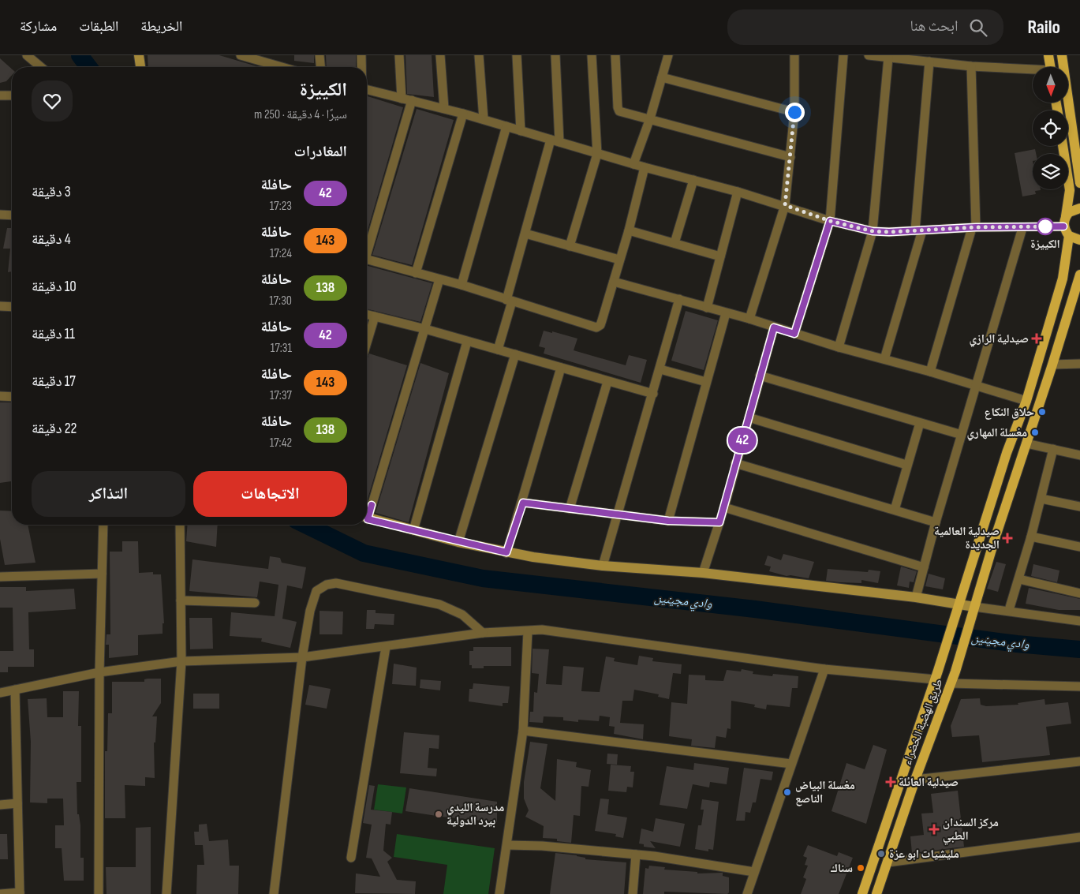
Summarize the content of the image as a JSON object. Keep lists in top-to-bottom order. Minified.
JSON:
{"streets":{"main road":["طريق الهضبة الخضراء"]},"water":["وادي مجينين"],"places":{"other":["الكييزة","حلاق النكاع","مغسلة المهاري","مغسلة البياض الناصع","مدرسة الليدي بيرد الدولية","مليشيات ابو عزة","سناك"],"health":["صيدلية الرازي","صيدلية العالمية الجديدة","صيدلية العائلة","مركز السندان الطبي"]},"lines":["bus line 42"],"north":"bottom","page":{"header":"Railo","search":"ابحث هنا","nav":["الخريطة","الطبقات","مشاركة"],"on_map":"42","heading":[["الكييزة","سيرًا · 4 دقيقة · 250 m"],"المغادرات"],"list":[{"mark":"42","name":"حافلة","note":"17:23","value":"3 دقيقة"},{"mark":"143","name":"حافلة","note":"17:24","value":"4 دقيقة"},{"mark":"138","name":"حافلة","note":"17:30","value":"10 دقيقة"},{"mark":"42","name":"حافلة","note":"17:31","value":"11 دقيقة"},{"mark":"143","name":"حافلة","note":"17:37","value":"17 دقيقة"},{"mark":"138","name":"حافلة","note":"17:42","value":"22 دقيقة"}],"buttons":["الاتجاهات","التذاكر"]}}
